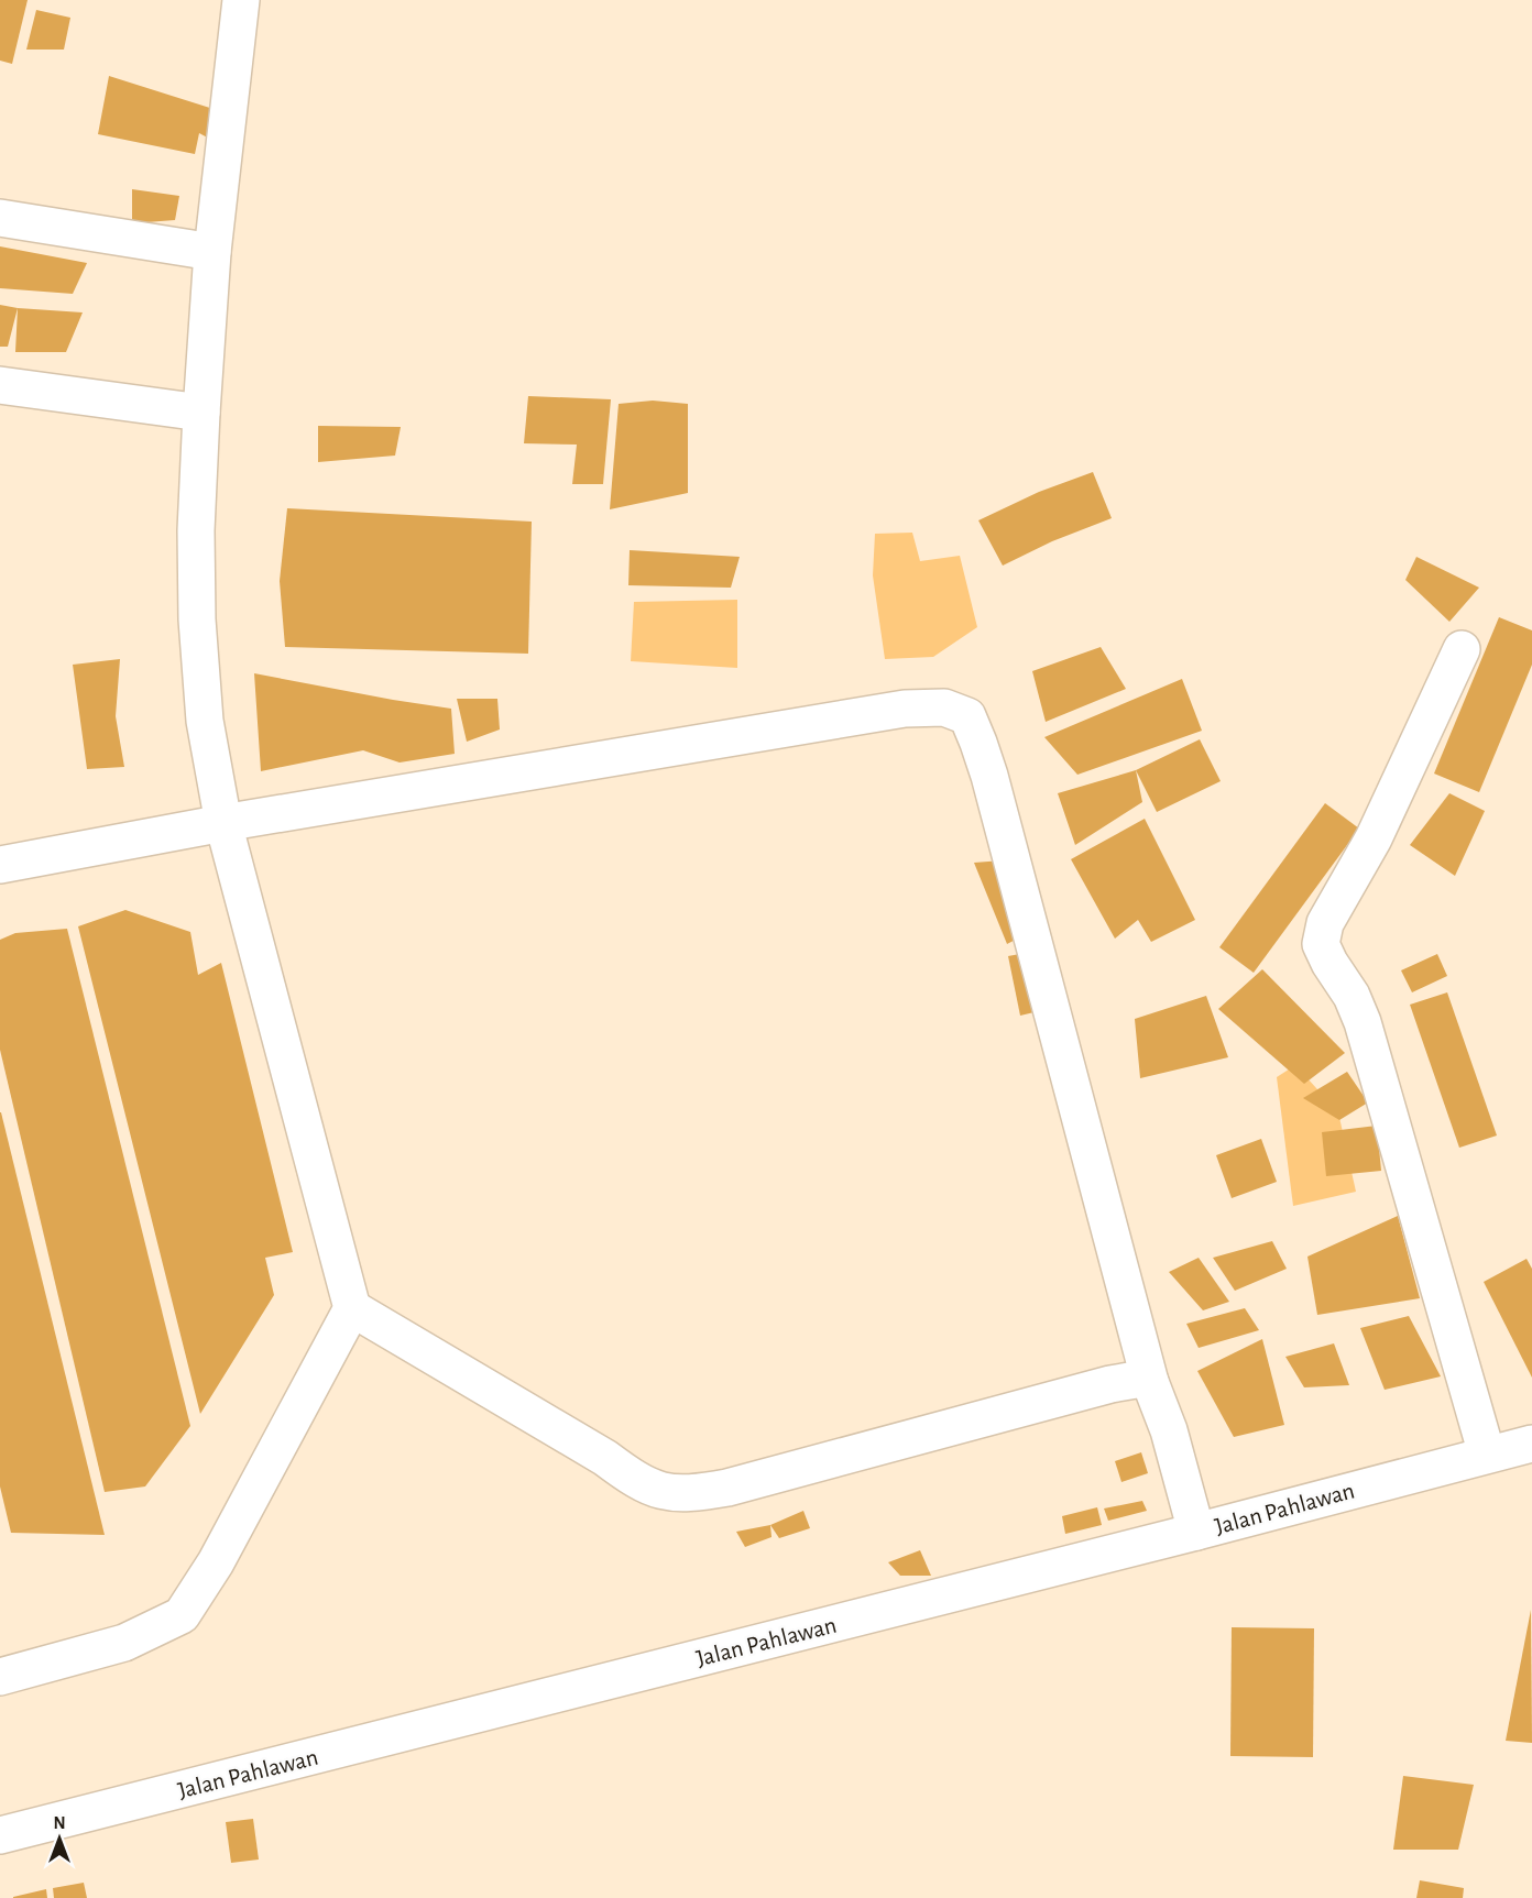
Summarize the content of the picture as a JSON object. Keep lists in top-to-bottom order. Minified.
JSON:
{"streets":{"main road":["Jalan Pahlawan"]},"north":"top"}
